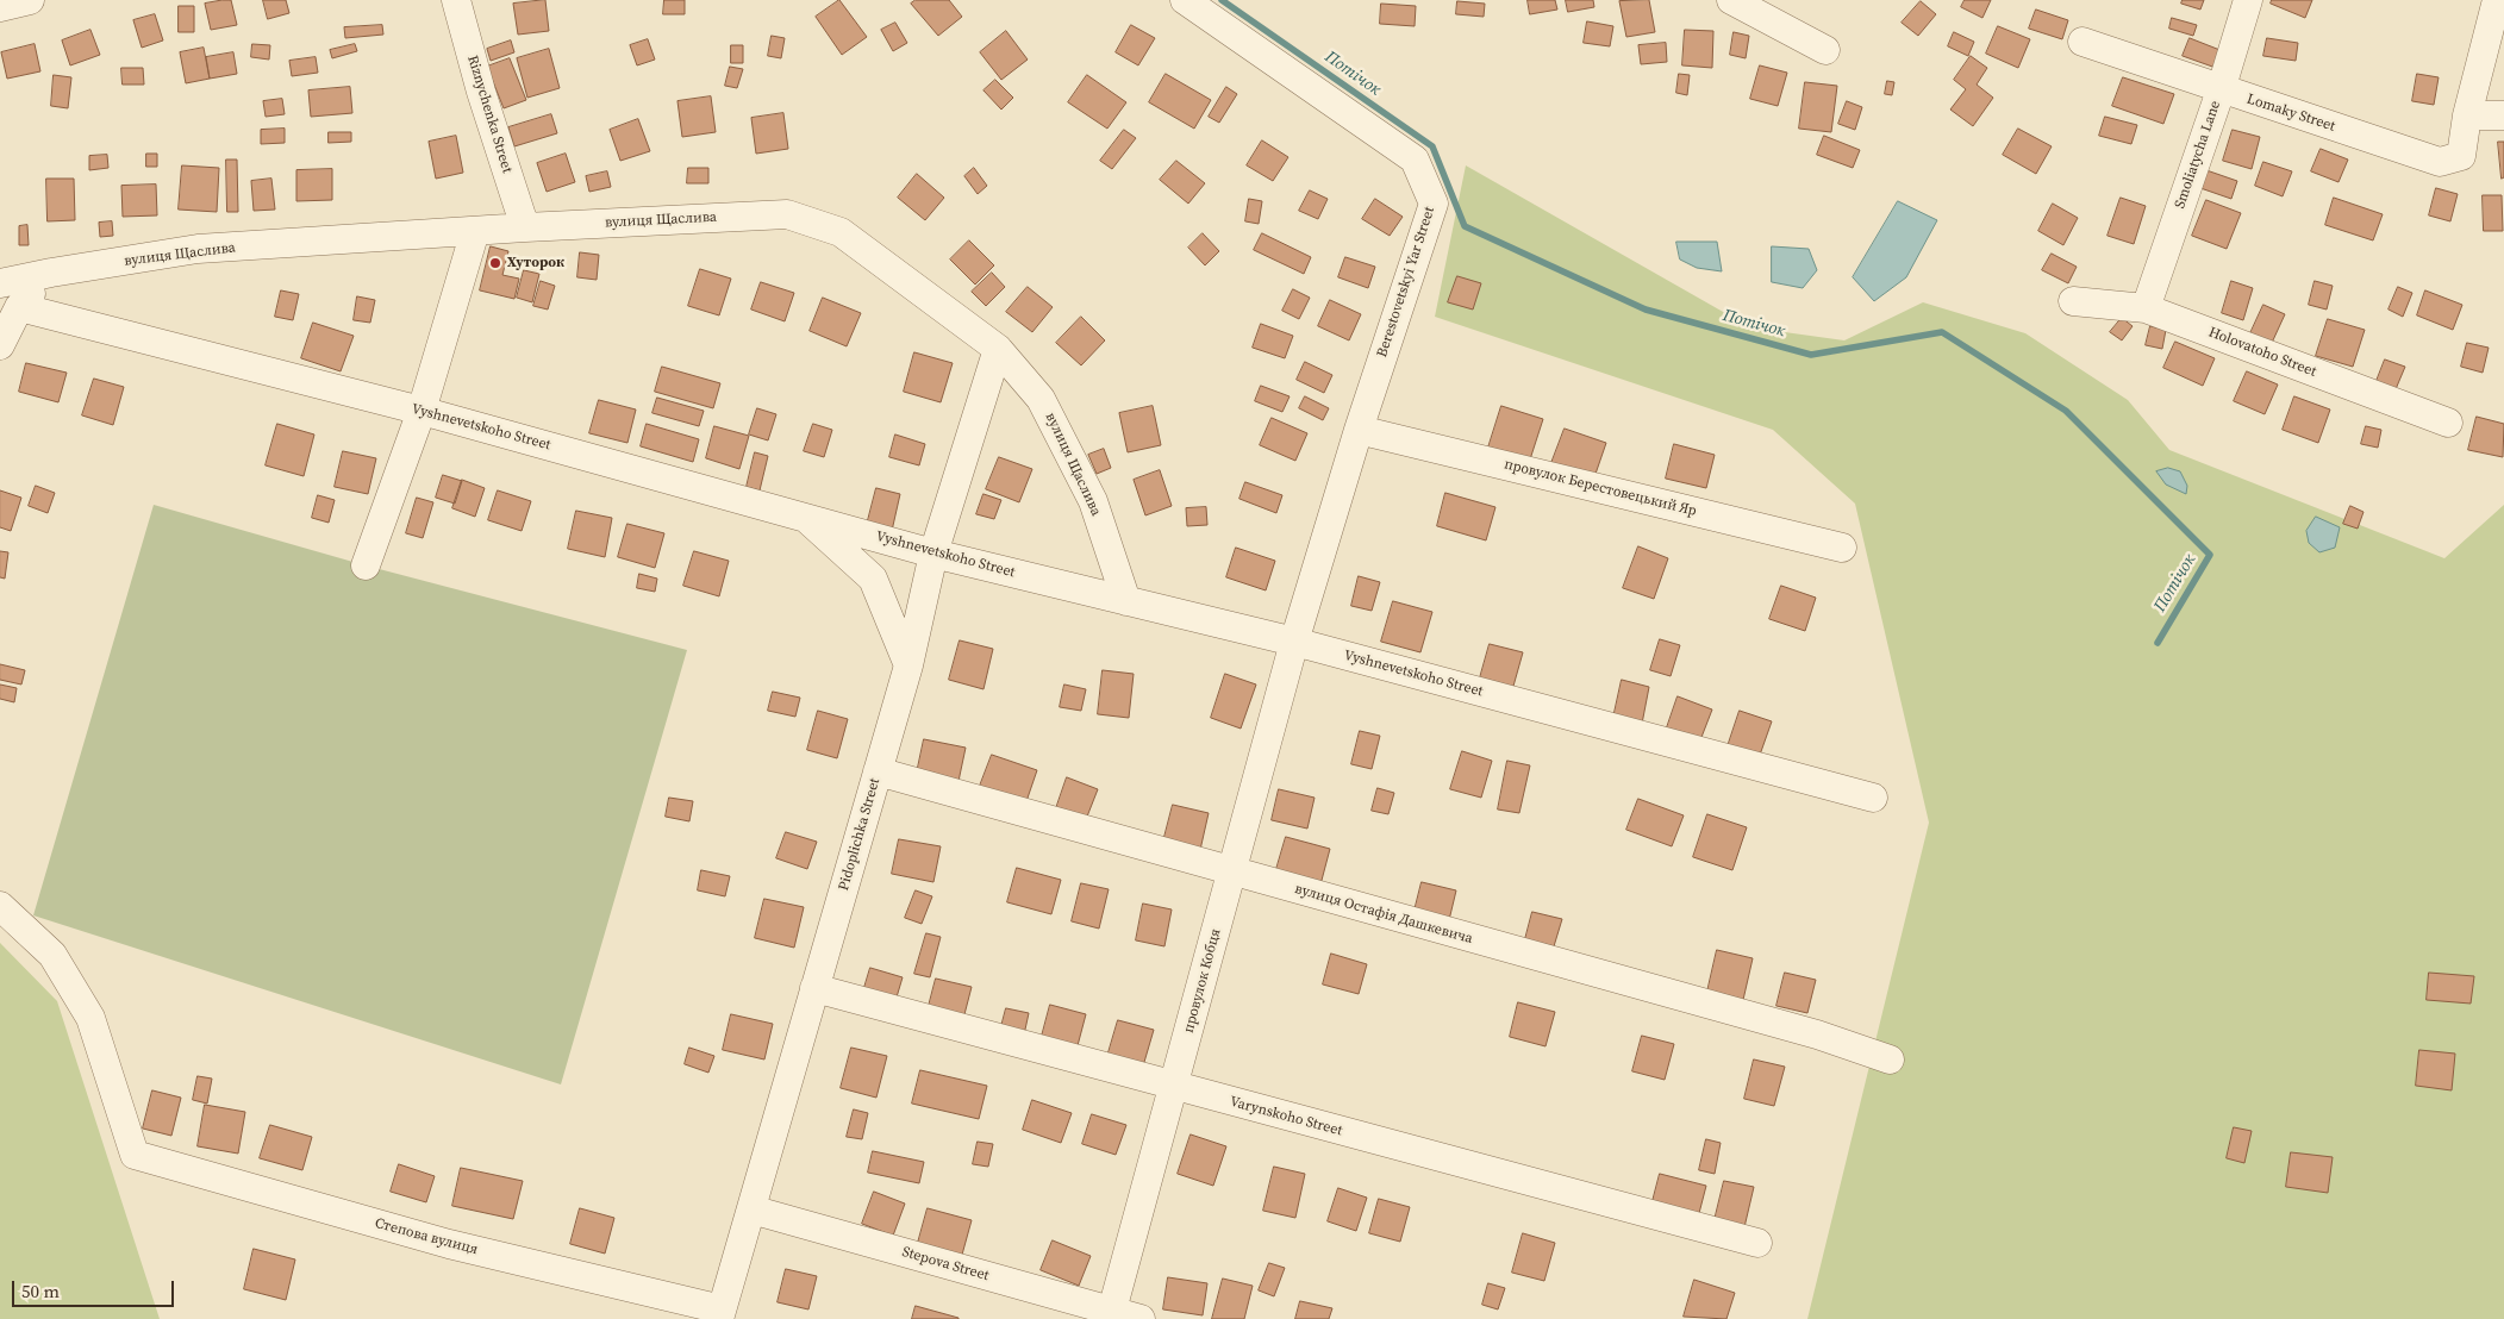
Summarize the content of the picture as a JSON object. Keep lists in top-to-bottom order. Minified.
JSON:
{"streets":{"street":["Lomaky Street","Riznychenka Street","Smoliatycha Lane","вулиця Щаслива","Berestovetskyi Yar Street","Holovatoho Street","Vyshnevetskoho Street","провулок Берестовецький Яр","Pidoplichka Street","вулиця Остафія Дашкевича","провулок Кобця","Varynskoho Street","Степова вулиця","Stepova Street"]},"crossings":[["Lomaky Street","Smoliatycha Lane"],["Riznychenka Street","вулиця Щаслива"],["Smoliatycha Lane","Holovatoho Street"],["вулиця Щаслива","Vyshnevetskoho Street"],["вулиця Щаслива","Pidoplichka Street"],["Berestovetskyi Yar Street","Vyshnevetskoho Street"],["Berestovetskyi Yar Street","провулок Берестовецький Яр"],["Berestovetskyi Yar Street","провулок Кобця"],["Vyshnevetskoho Street","Pidoplichka Street"],["Vyshnevetskoho Street","провулок Кобця"],["Pidoplichka Street","вулиця Остафія Дашкевича"],["Pidoplichka Street","Varynskoho Street"],["Pidoplichka Street","Степова вулиця"],["Pidoplichka Street","Stepova Street"],["вулиця Остафія Дашкевича","провулок Кобця"],["провулок Кобця","Varynskoho Street"],["провулок Кобця","Stepova Street"]],"water":["Потічок"],"places":["Хуторок"],"scale_bar":"50 m"}
